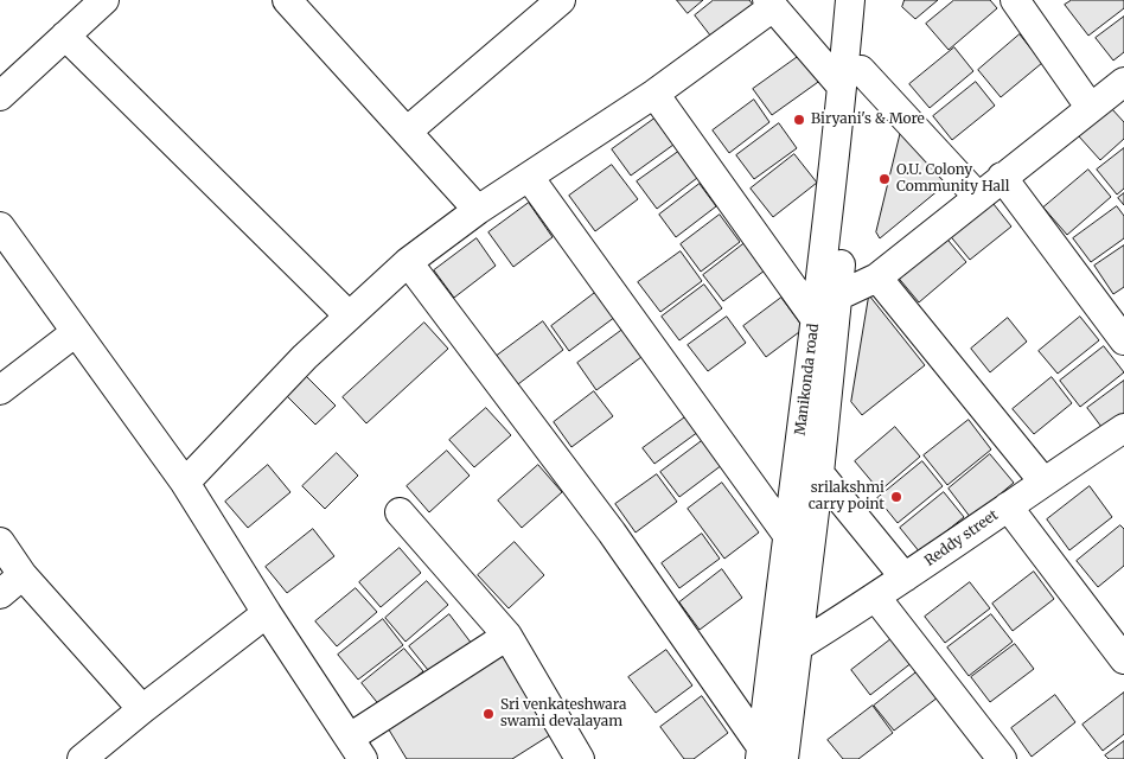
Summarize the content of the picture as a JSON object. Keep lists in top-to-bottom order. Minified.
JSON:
{"streets":{"street":["Manikonda road","Reddy street"]},"crossings":[["Manikonda road","Reddy street"]],"places":["Biryani's & More","O.U. Colony Community Hall","srilakshmi carry point","Sri venkateshwara swami devalayam"]}
